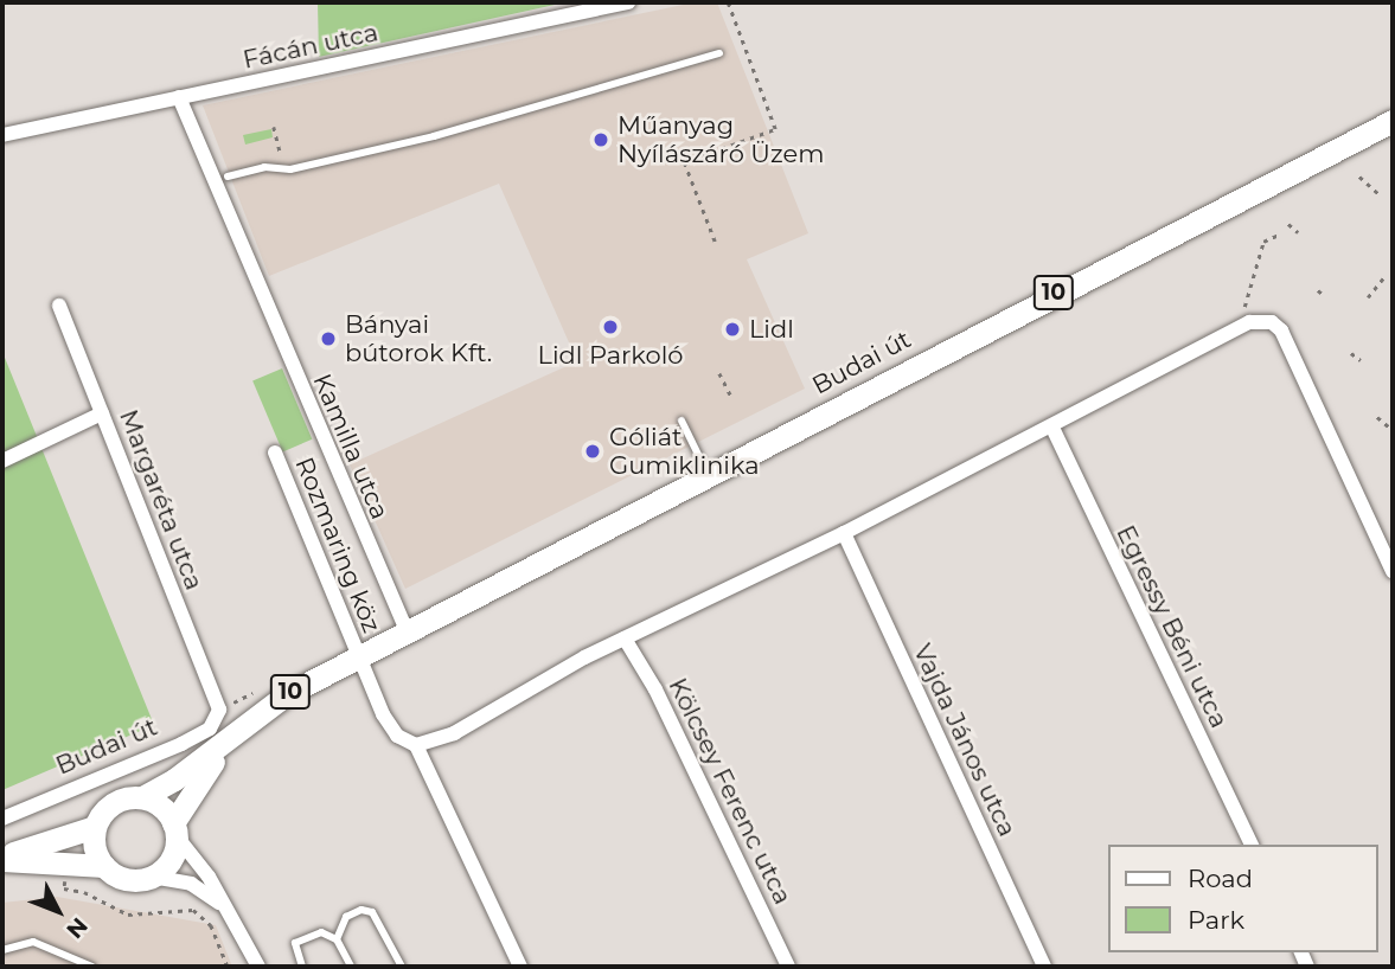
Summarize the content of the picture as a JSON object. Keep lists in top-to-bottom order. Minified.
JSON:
{"streets":{"main road":["10","Budai út"],"street":["Fácán utca","Kamilla utca","Margaréta utca","Rozmaring köz","Egressy Béni utca","Vajda János utca","Kölcsey Ferenc utca"]},"crossings":[["Fácán utca","Kamilla utca"],["10","Budai út"],["Budai út","Kamilla utca"],["Budai út","Margaréta utca"],["Budai út","Rozmaring köz"]],"places":["Műanyag Nyílászáró Üzem","Lidl Parkoló","Lidl","Bányai bútorok Kft.","Góliát Gumiklinika"],"legend":["Road","Park"],"north":"bottom right"}
